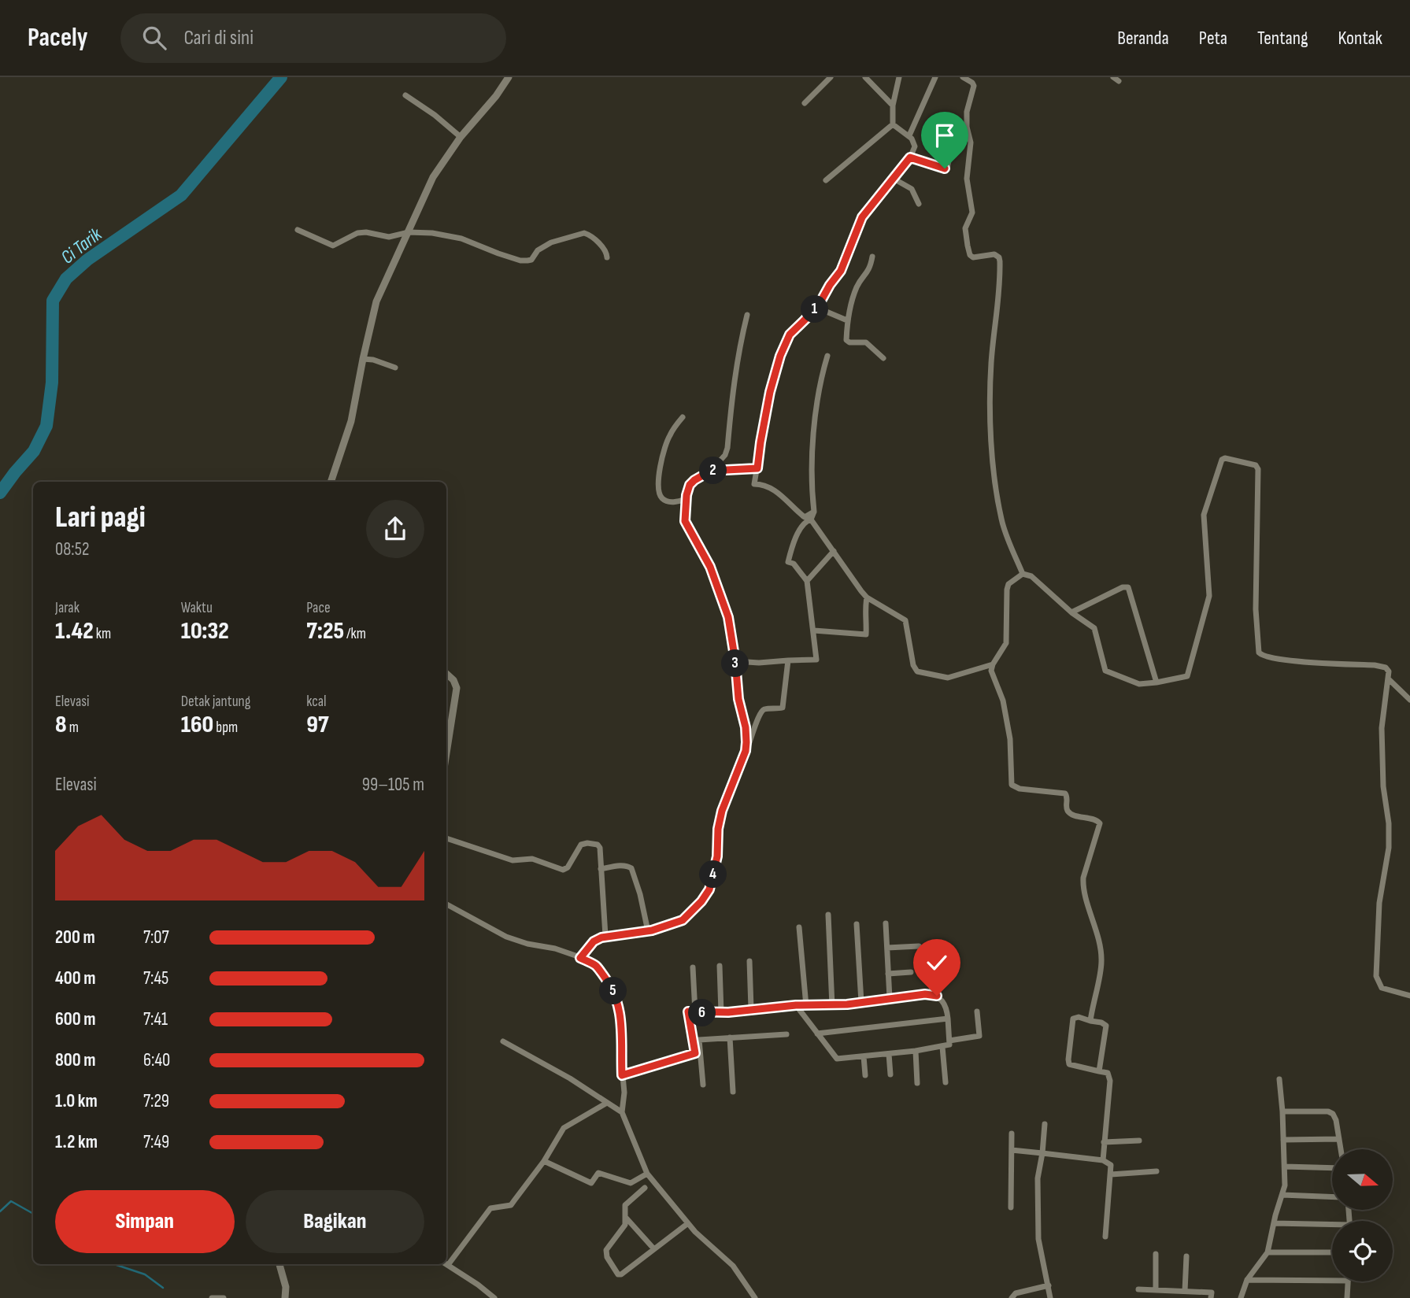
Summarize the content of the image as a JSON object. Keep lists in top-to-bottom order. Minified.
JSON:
{"water":["Ci Tarik"],"north":"right","page":{"header":"Pacely","search":"Cari di sini","nav":["Beranda","Peta","Tentang","Kontak"],"pins":["1","2","3","4","5","6"],"heading":["Lari pagi","08:52"],"stats":[["Jarak","1.42 km"],["Waktu","10:32"],["Pace","7:25 /km"],["Elevasi","8 m"],["Detak jantung","160 bpm"],["kcal","97"]],"chart":["Elevasi","99–105 m"],"list":[{"name":"200 m","note":"7:07"},{"name":"400 m","note":"7:45"},{"name":"600 m","note":"7:41"},{"name":"800 m","note":"6:40"},{"name":"1.0 km","note":"7:29"},{"name":"1.2 km","note":"7:49"}],"buttons":["Simpan","Bagikan"]}}
